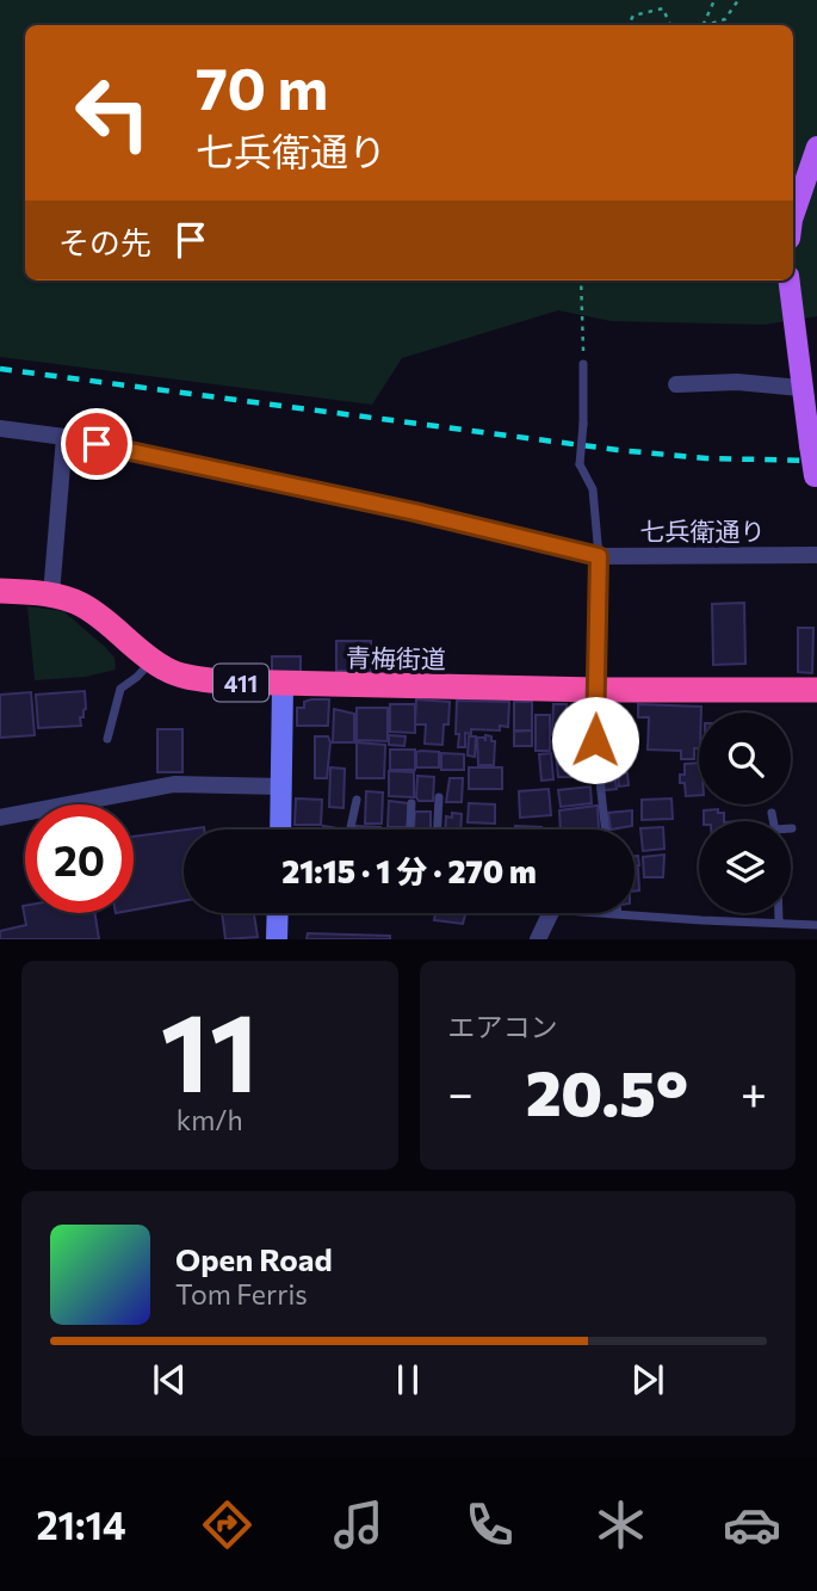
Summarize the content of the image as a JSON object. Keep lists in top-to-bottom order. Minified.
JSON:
{"streets":{"highway":["青梅街道","411"],"street":["七兵衛通り"]},"page":{"turn":["70 m","七兵衛通り"],"then":"その先","limit":"20","trip":"21:15 · 1 分 · 270 m","tile":[["11","km/h"],"エアコン"],"heat":["−","20.5°","+"],"song":["Open Road","Tom Ferris"],"tabs":"21:14"}}
